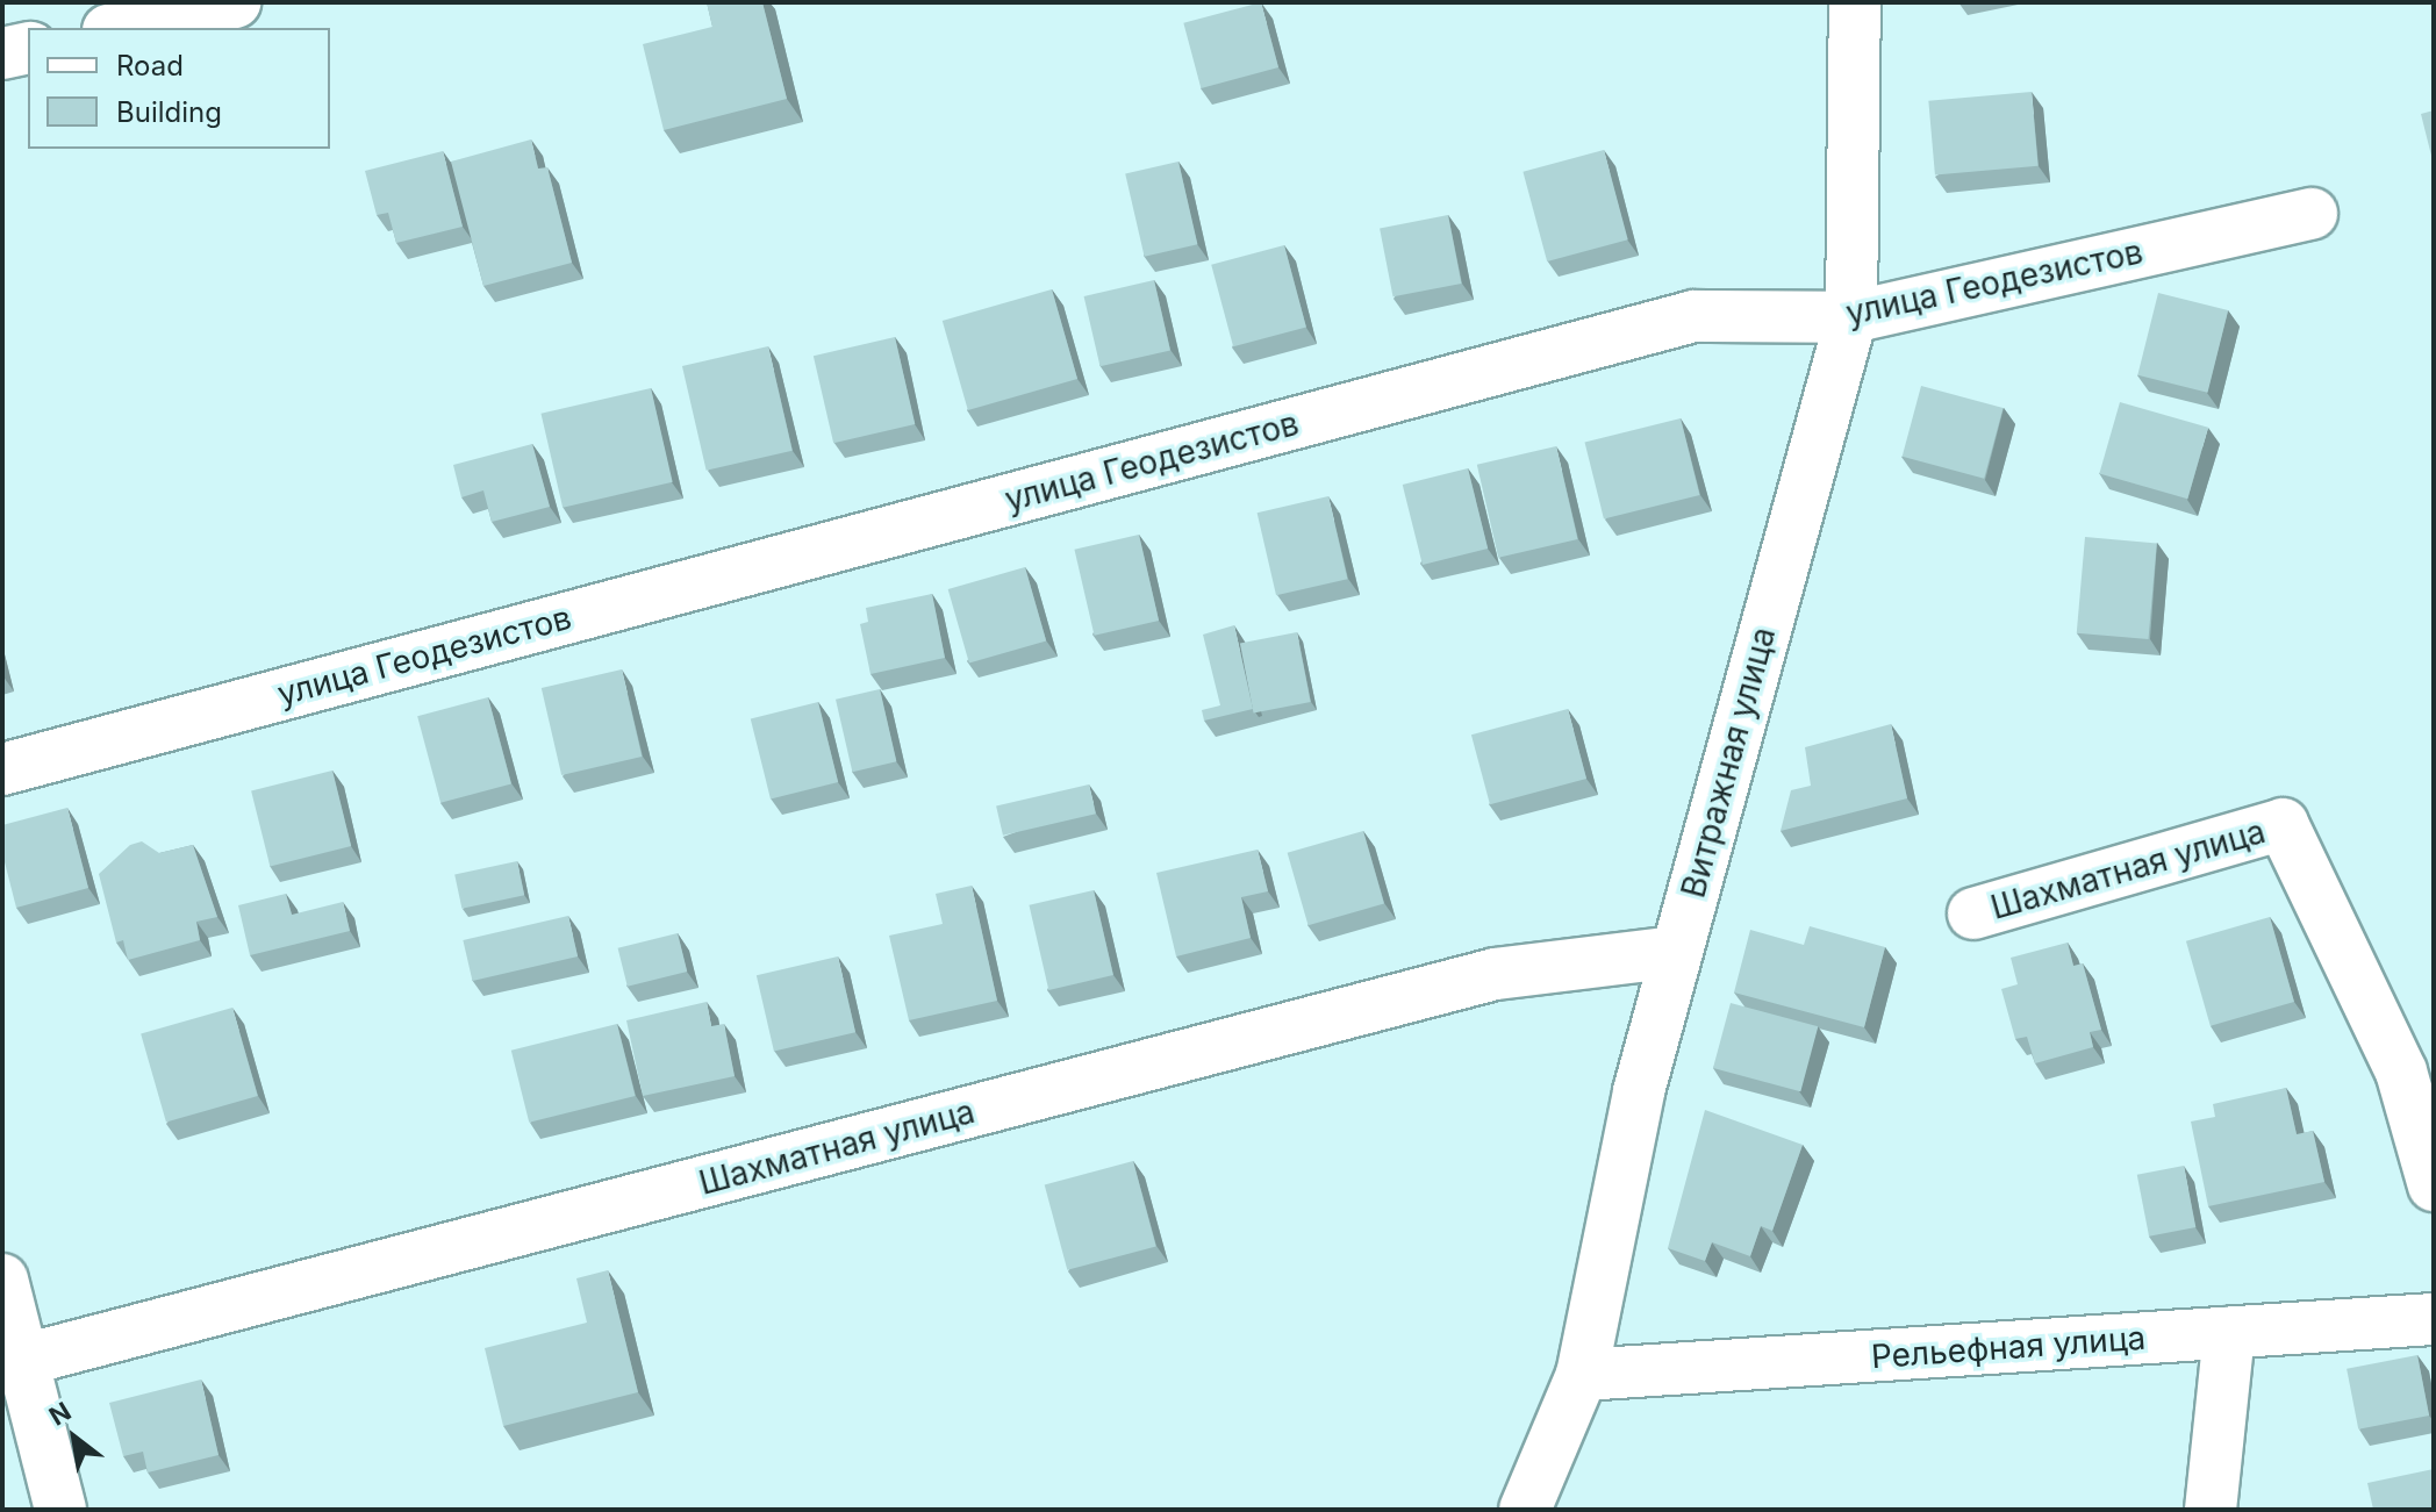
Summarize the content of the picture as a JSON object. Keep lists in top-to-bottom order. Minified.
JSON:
{"streets":{"street":["улица Геодезистов","Витражная улица","Шахматная улица","Рельефная улица"]},"crossings":[["улица Геодезистов","Витражная улица"],["Витражная улица","Шахматная улица"],["Витражная улица","Рельефная улица"]],"legend":["Road","Building"],"north":"top left"}
